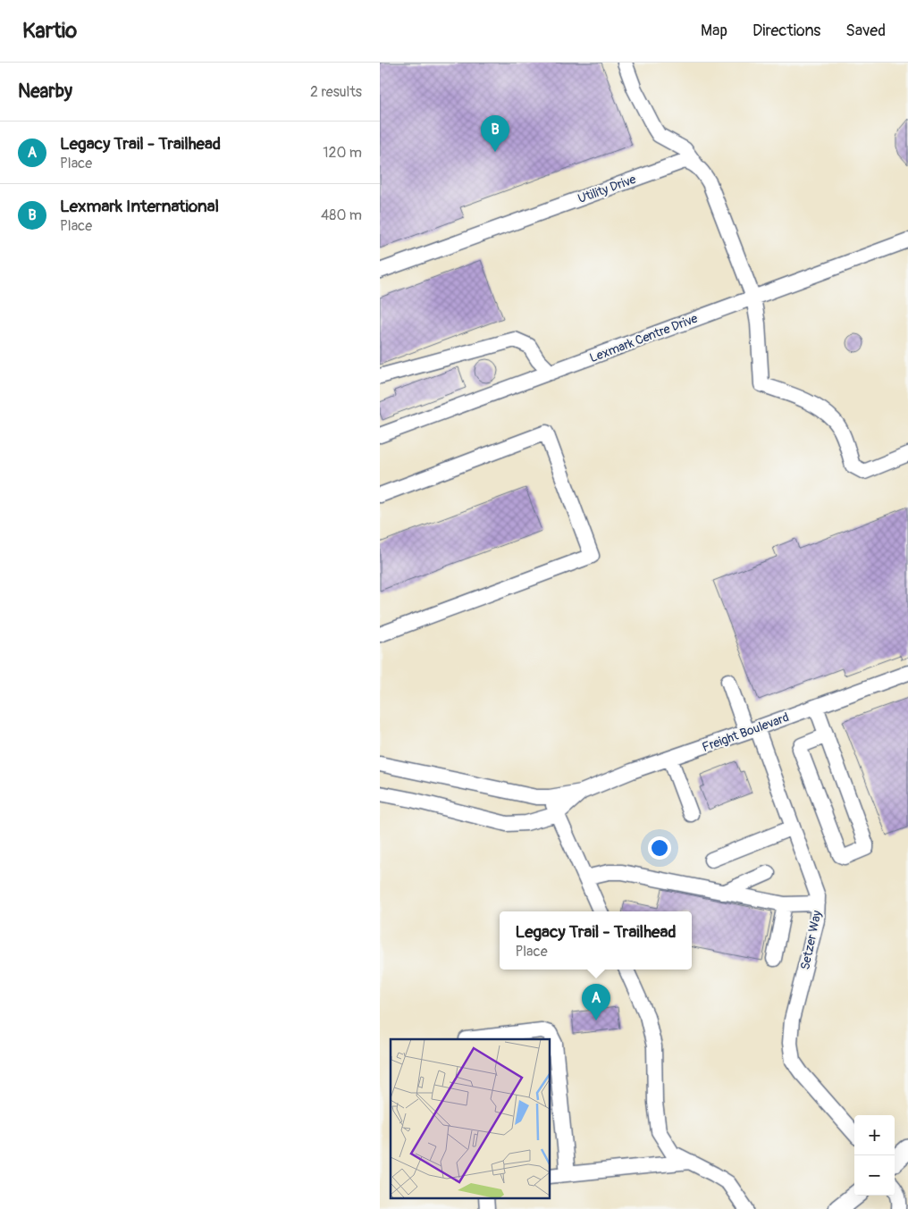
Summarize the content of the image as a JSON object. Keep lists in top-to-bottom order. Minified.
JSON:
{"streets":{"lane":["Utility Drive","Lexmark Centre Drive","Freight Boulevard","Setzer Way"]},"crossings":[["Freight Boulevard","Setzer Way"]],"page":{"header":"Kartio","nav":["Map","Directions","Saved"],"heading":["Nearby","2 results"],"pins":["B","A"],"list":[{"mark":"A","name":"Legacy Trail - Trailhead","note":"Place","value":"120 m"},{"mark":"B","name":"Lexmark International","note":"Place","value":"480 m"}],"popup":["Legacy Trail - Trailhead","Place"],"map_buttons":["+","−"]}}
